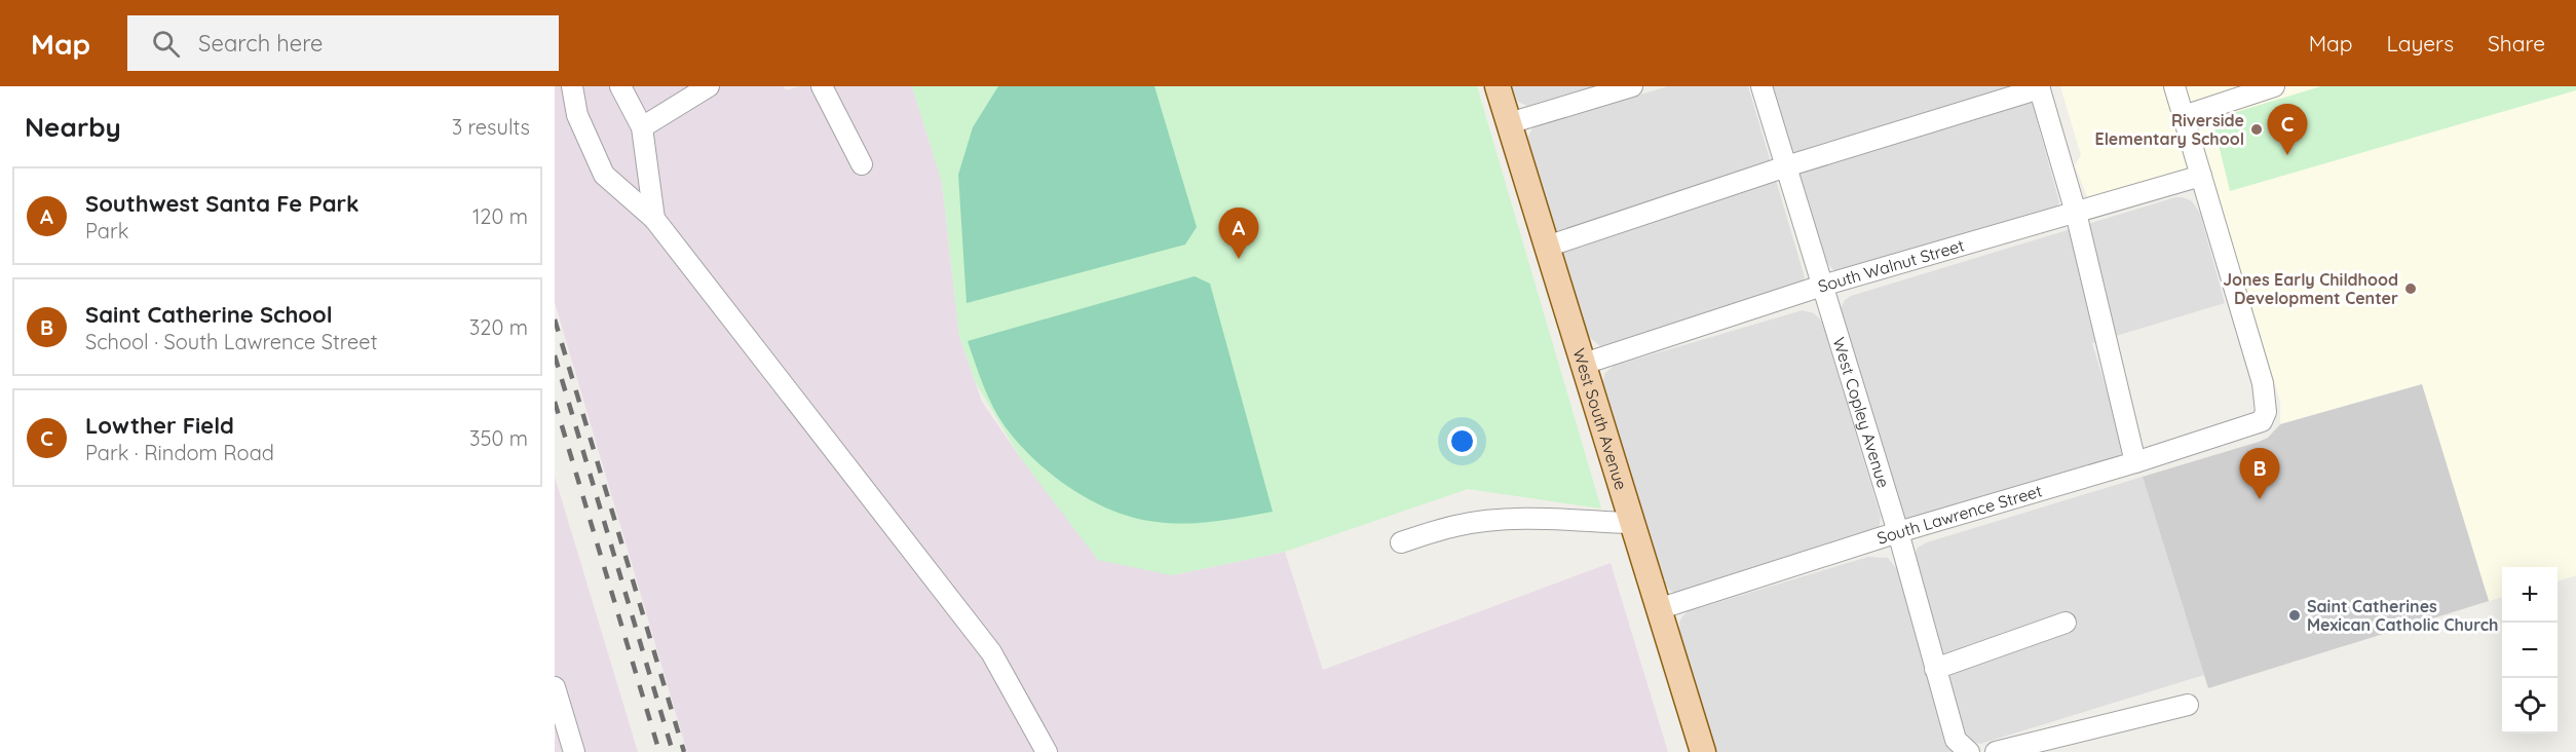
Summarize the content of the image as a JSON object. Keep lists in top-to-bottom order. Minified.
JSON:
{"streets":{"main road":["West South Avenue"],"street":["South Walnut Street","West Copley Avenue","South Lawrence Street"]},"crossings":[["South Walnut Street","West Copley Avenue"],["South Walnut Street","West South Avenue"],["South Walnut Street","South Lawrence Street"],["West Copley Avenue","South Lawrence Street"],["West South Avenue","South Lawrence Street"]],"places":["Riverside Elementary School","Jones Early Childhood Development Center","Saint Catherines Mexican Catholic Church"],"page":{"header":"Map","search":"Search here","nav":["Map","Layers","Share"],"heading":["Nearby","3 results"],"pins":["C","A","B"],"list":[{"mark":"A","name":"Southwest Santa Fe Park","note":"Park","value":"120 m"},{"mark":"B","name":"Saint Catherine School","note":"School · South Lawrence Street","value":"320 m"},{"mark":"C","name":"Lowther Field","note":"Park · Rindom Road","value":"350 m"}],"map_buttons":["+","−"]}}
